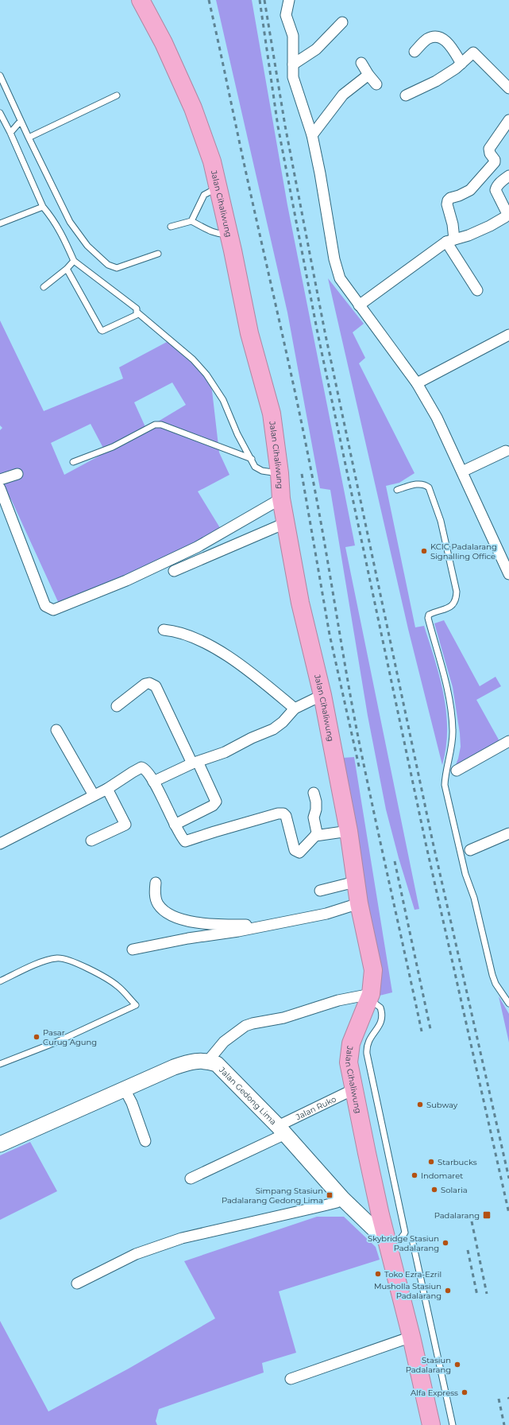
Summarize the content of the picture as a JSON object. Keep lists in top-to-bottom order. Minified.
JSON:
{"streets":{"highway":["Jalan Cihaliwung"],"street":["Jalan Gedong Lima","Jalan Ruko"]},"crossings":[["Jalan Cihaliwung","Jalan Gedong Lima"],["Jalan Cihaliwung","Jalan Ruko"],["Jalan Gedong Lima","Jalan Ruko"]],"places":{"other":["KCIC Padalarang Signalling Office","Pasar Curug Agung","Subway","Starbucks","Indomaret","Solaria","Skybridge Stasiun Padalarang","Toko Ezra-Ezril","Musholla Stasiun Padalarang","Stasiun Padalarang","Alfa Express"],"transit":["Simpang Stasiun Padalarang Gedong Lima","Padalarang"]}}
